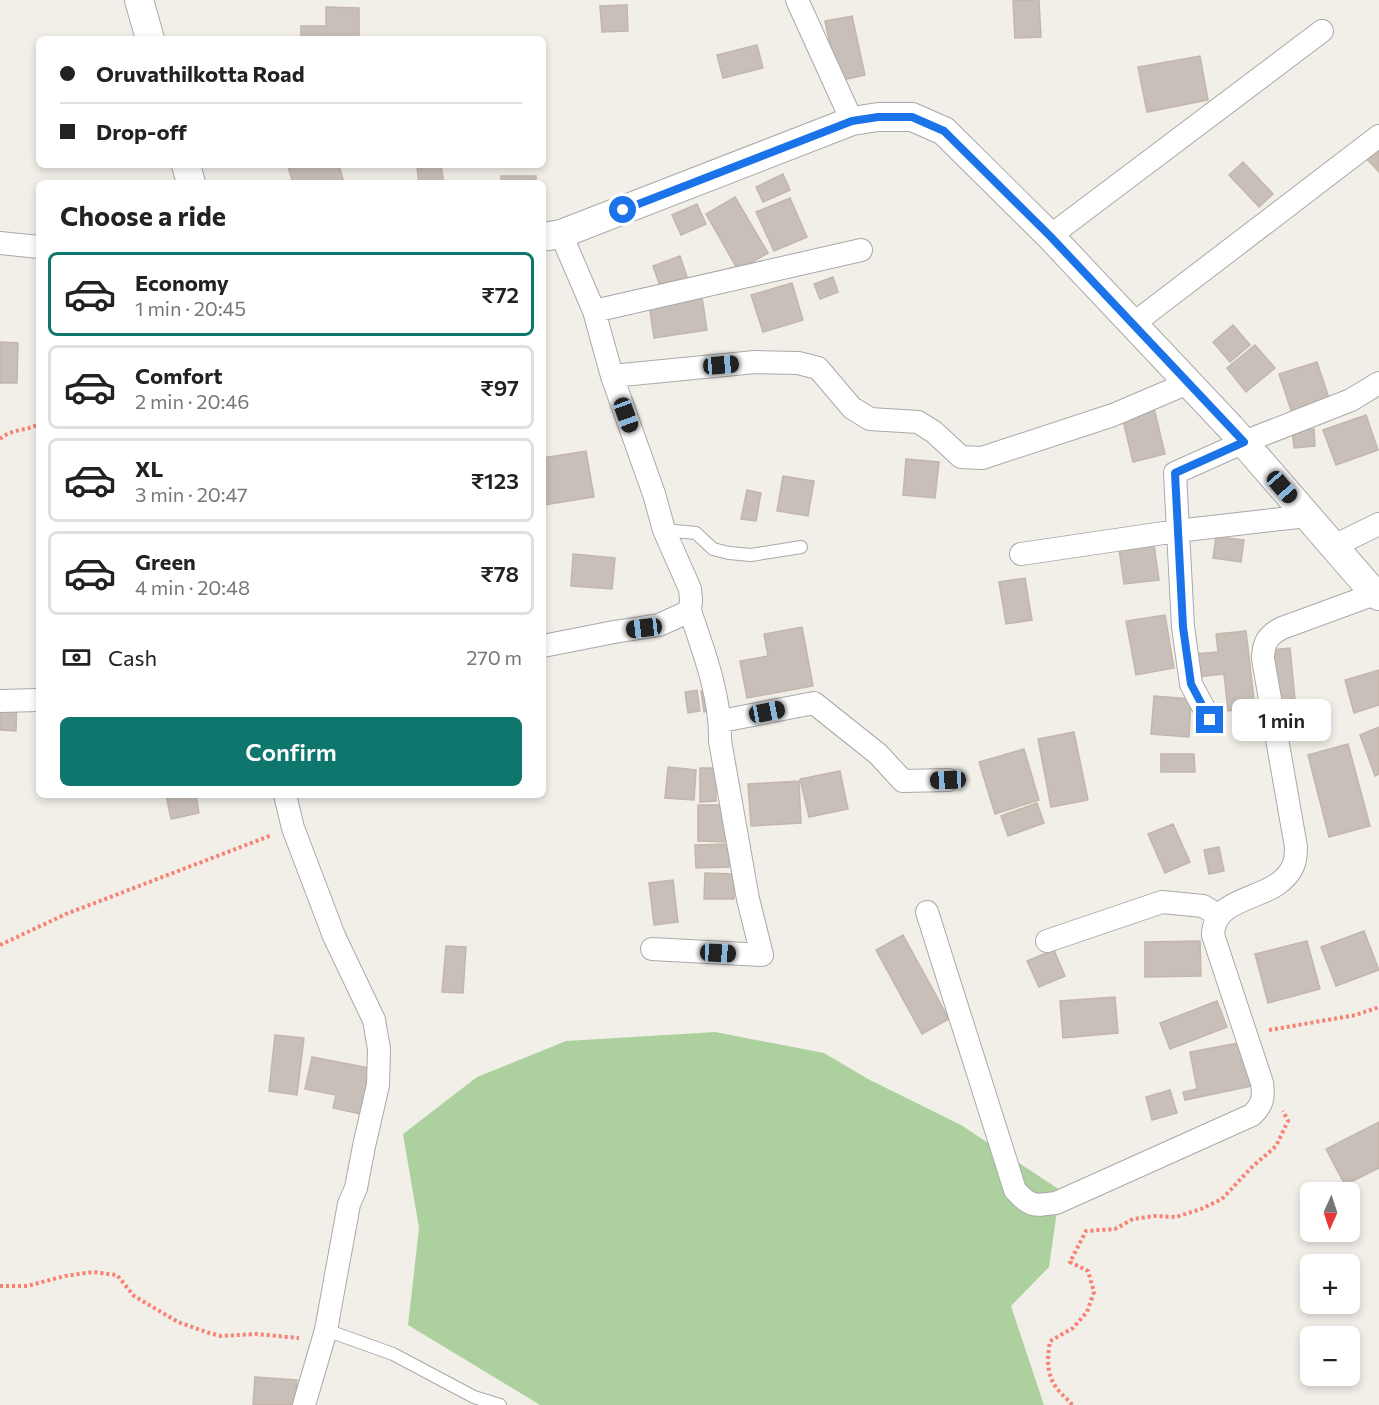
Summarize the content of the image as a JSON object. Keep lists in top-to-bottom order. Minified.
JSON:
{"north":"bottom","page":{"banner":["Oruvathilkotta Road","Drop-off"],"heading":"Choose a ride","list":[{"name":"Economy","note":"1 min · 20:45","value":"₹72"},{"name":"Comfort","note":"2 min · 20:46","value":"₹97"},{"name":"XL","note":"3 min · 20:47","value":"₹123"},{"name":"Green","note":"4 min · 20:48","value":"₹78"}],"pay":["Cash","270 m"],"bubble":"1 min","buttons":"Confirm","map_buttons":["+","−"]}}
